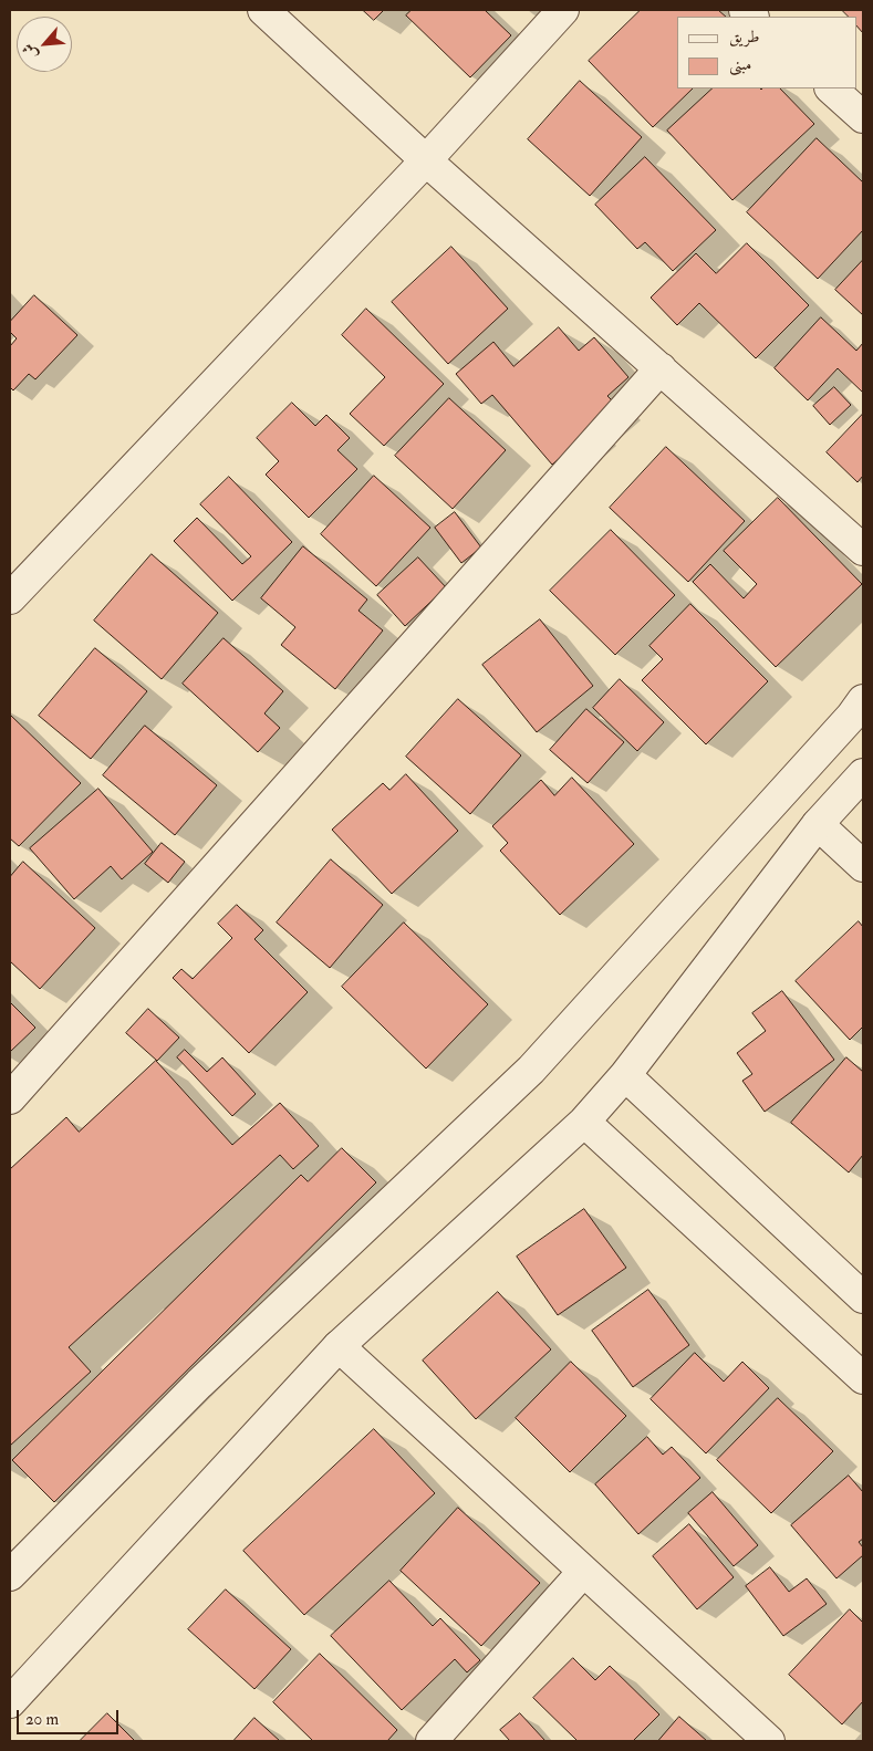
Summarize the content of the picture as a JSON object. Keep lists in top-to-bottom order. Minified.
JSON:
{"legend":["طريق","مبنى"],"scale_bar":"20 m","north":"bottom left"}
